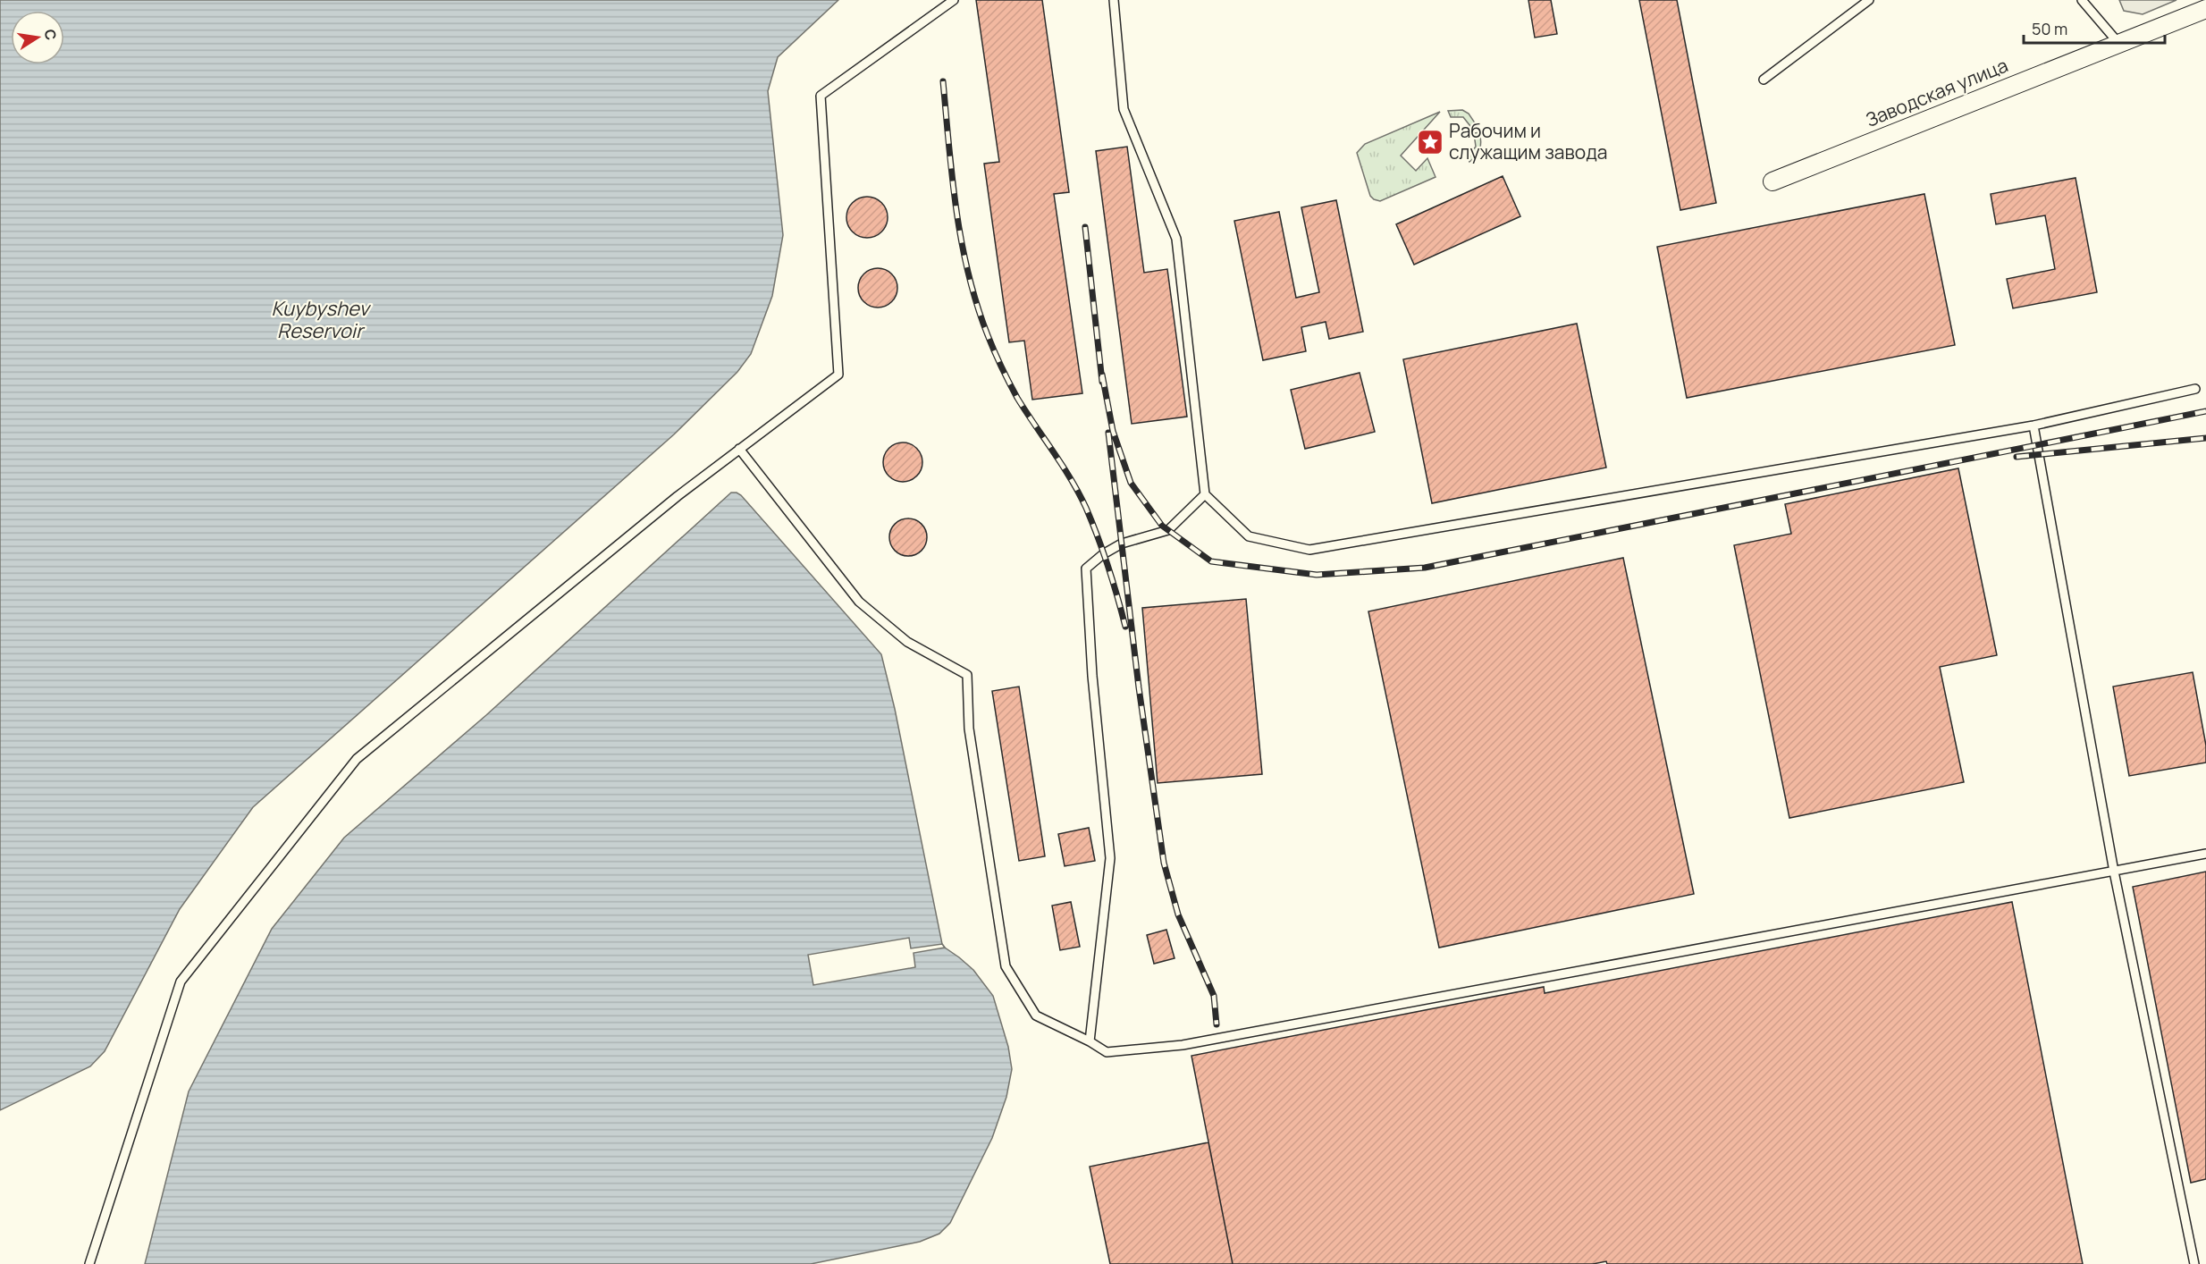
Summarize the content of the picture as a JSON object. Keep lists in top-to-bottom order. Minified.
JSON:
{"streets":{"street":["Заводская улица"]},"water":["Kuybyshev Reservoir"],"places":{"place":["Рабочим и служащим завода"]},"scale_bar":"50 m","north":"right"}
